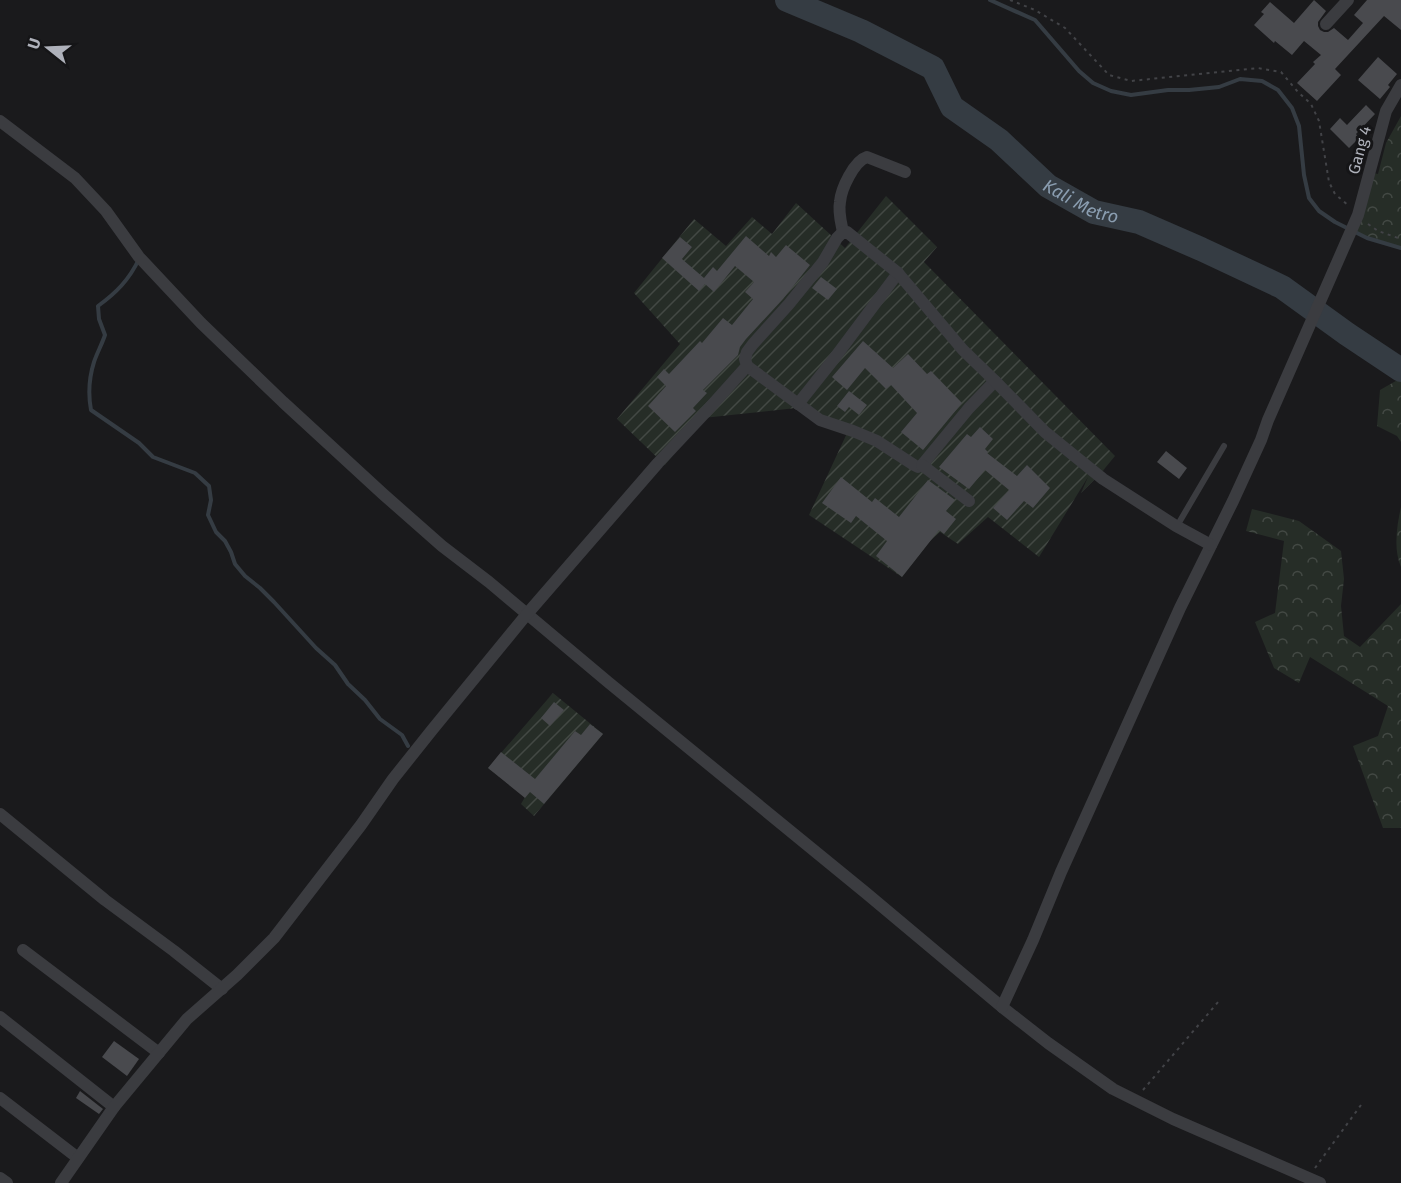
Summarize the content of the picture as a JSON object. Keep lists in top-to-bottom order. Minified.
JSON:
{"streets":{"street":["Gang 4"]},"water":["Kali Metro"],"north":"left"}
